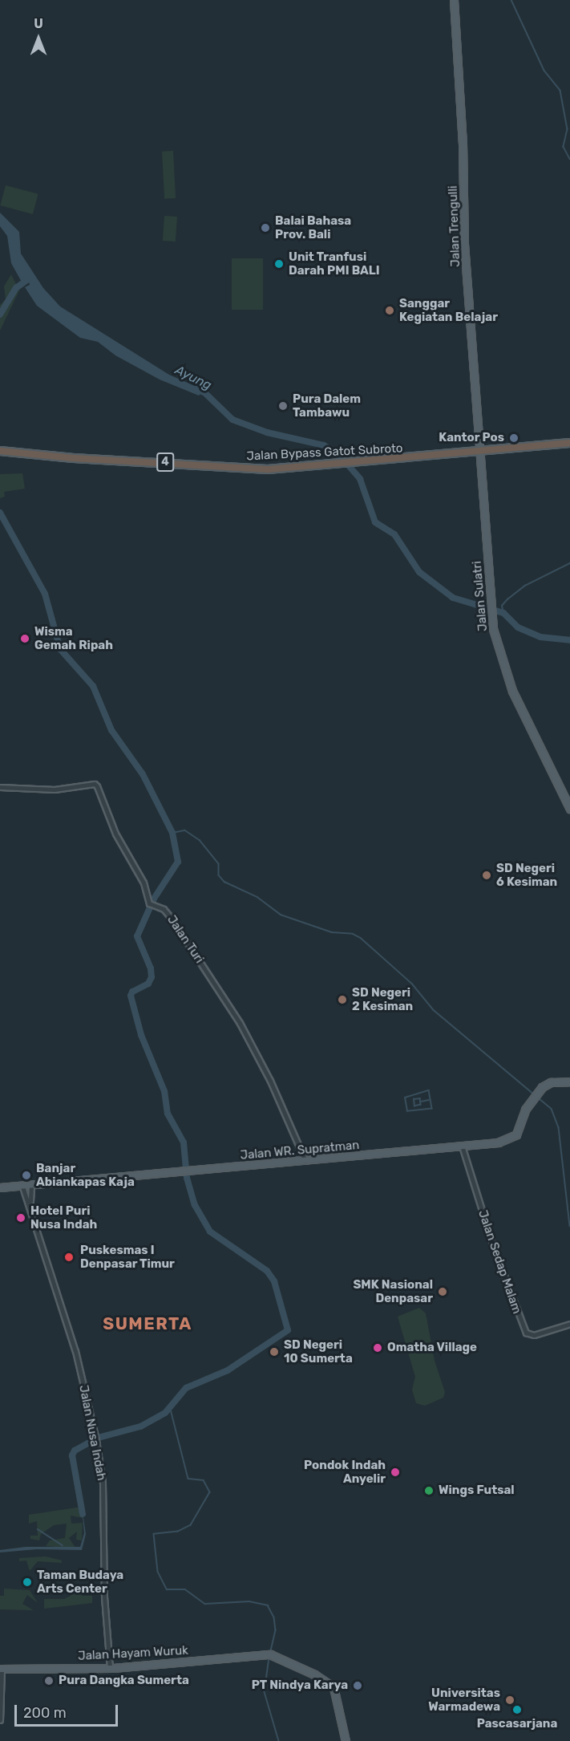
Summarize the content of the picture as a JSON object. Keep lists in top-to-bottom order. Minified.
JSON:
{"streets":{"highway":["Jalan Bypass Gatot Subroto","4"],"main road":["Jalan Trengulli","Jalan Sulatri","Jalan WR. Supratman","Jalan Hayam Wuruk"],"street":["Jalan Turi","Jalan Sedap Malam","Jalan Nusa Indah"]},"crossings":[["Jalan Trengulli","Jalan Bypass Gatot Subroto"],["Jalan Trengulli","4"],["Jalan Trengulli","Jalan Sulatri"],["Jalan Bypass Gatot Subroto","4"],["Jalan Bypass Gatot Subroto","Jalan Sulatri"],["4","Jalan Sulatri"],["Jalan Turi","Jalan WR. Supratman"],["Jalan WR. Supratman","Jalan Sedap Malam"],["Jalan WR. Supratman","Jalan Nusa Indah"],["Jalan Nusa Indah","Jalan Hayam Wuruk"]],"districts":["SUMERTA"],"water":["Ayung"],"places":["Balai Bahasa Prov. Bali","Unit Tranfusi Darah PMI BALI","Sanggar Kegiatan Belajar","Pura Dalem Tambawu","Kantor Pos","Wisma Gemah Ripah","SD Negeri 6 Kesiman","SD Negeri 2 Kesiman","Banjar Abiankapas Kaja","Hotel Puri Nusa Indah","Puskesmas I Denpasar Timur","SMK Nasional Denpasar","Omatha Village","SD Negeri 10 Sumerta","Pondok Indah Anyelir","Wings Futsal","Taman Budaya Arts Center","Pura Dangka Sumerta","PT Nindya Karya","Universitas Warmadewa","Pascasarjana"],"scale_bar":"200 m","north":"top"}
